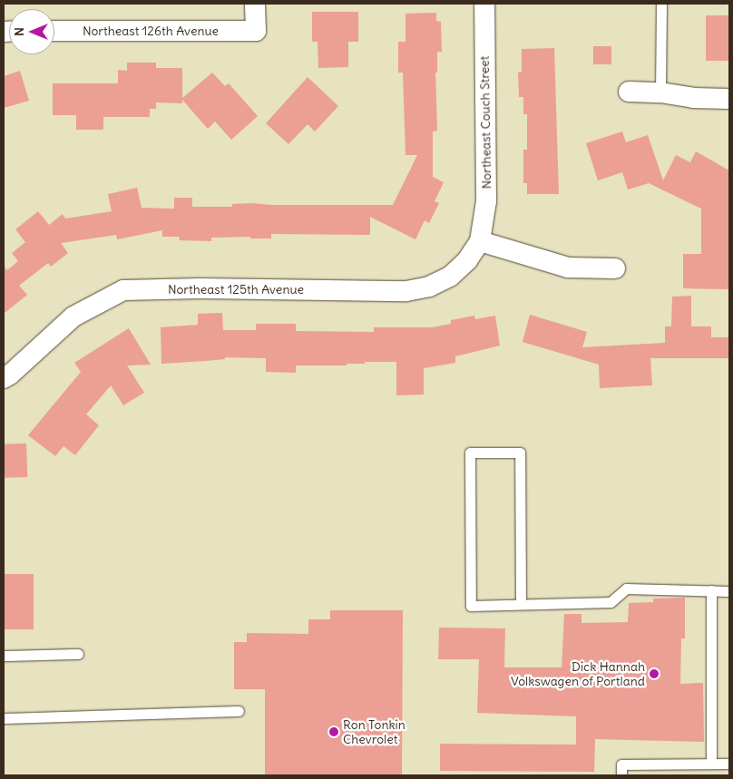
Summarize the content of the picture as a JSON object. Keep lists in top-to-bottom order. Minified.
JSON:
{"streets":{"street":["Northeast 126th Avenue","Northeast Couch Street","Northeast 125th Avenue"]},"crossings":[["Northeast Couch Street","Northeast 125th Avenue"]],"places":["Dick Hannah Volkswagen of Portland","Ron Tonkin Chevrolet"],"north":"left"}
